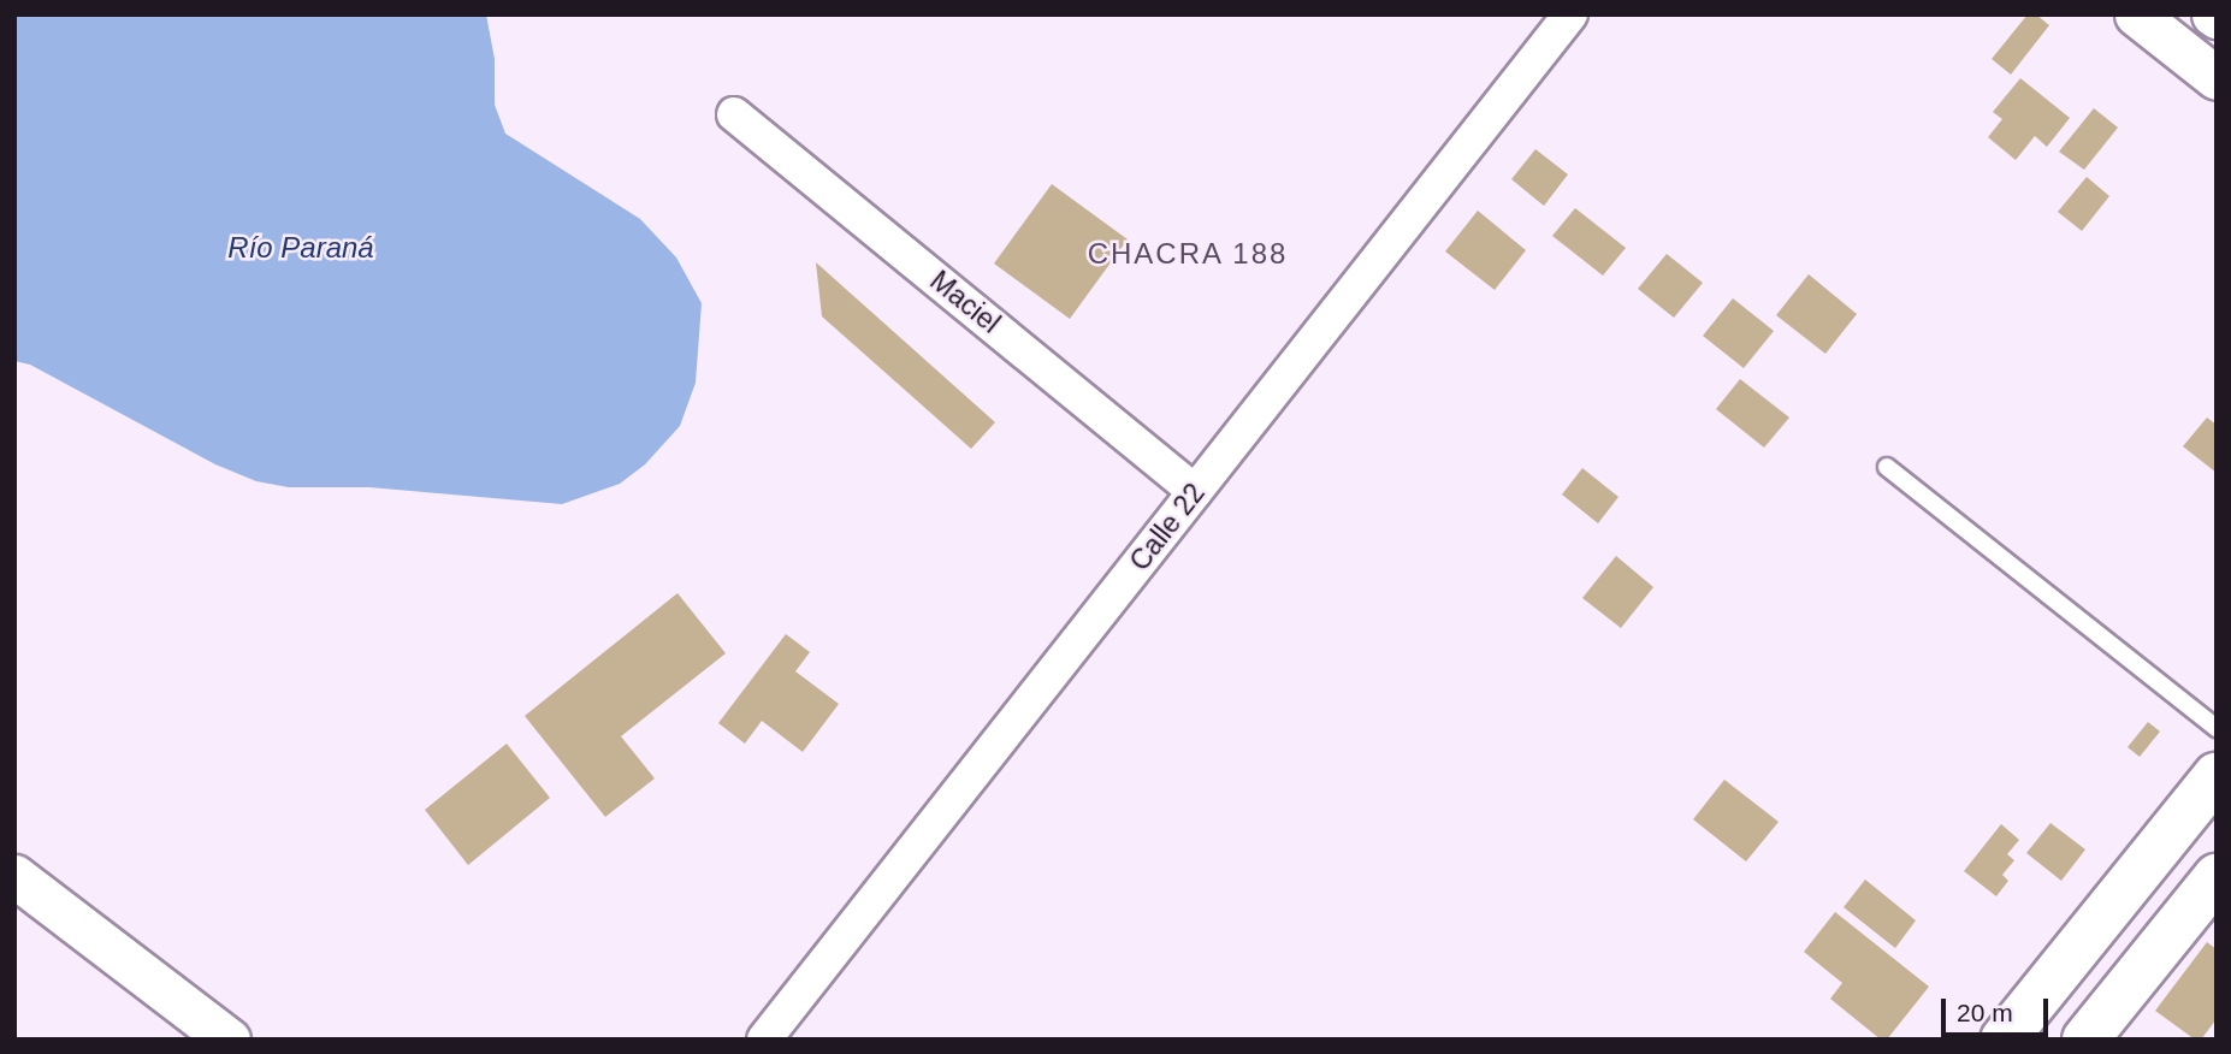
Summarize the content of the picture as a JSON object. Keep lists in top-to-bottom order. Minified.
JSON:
{"streets":{"street":["Maciel","Calle 22"]},"crossings":[["Maciel","Calle 22"]],"districts":["CHACRA 188"],"water":["Río Paraná"],"scale_bar":"20 m"}
